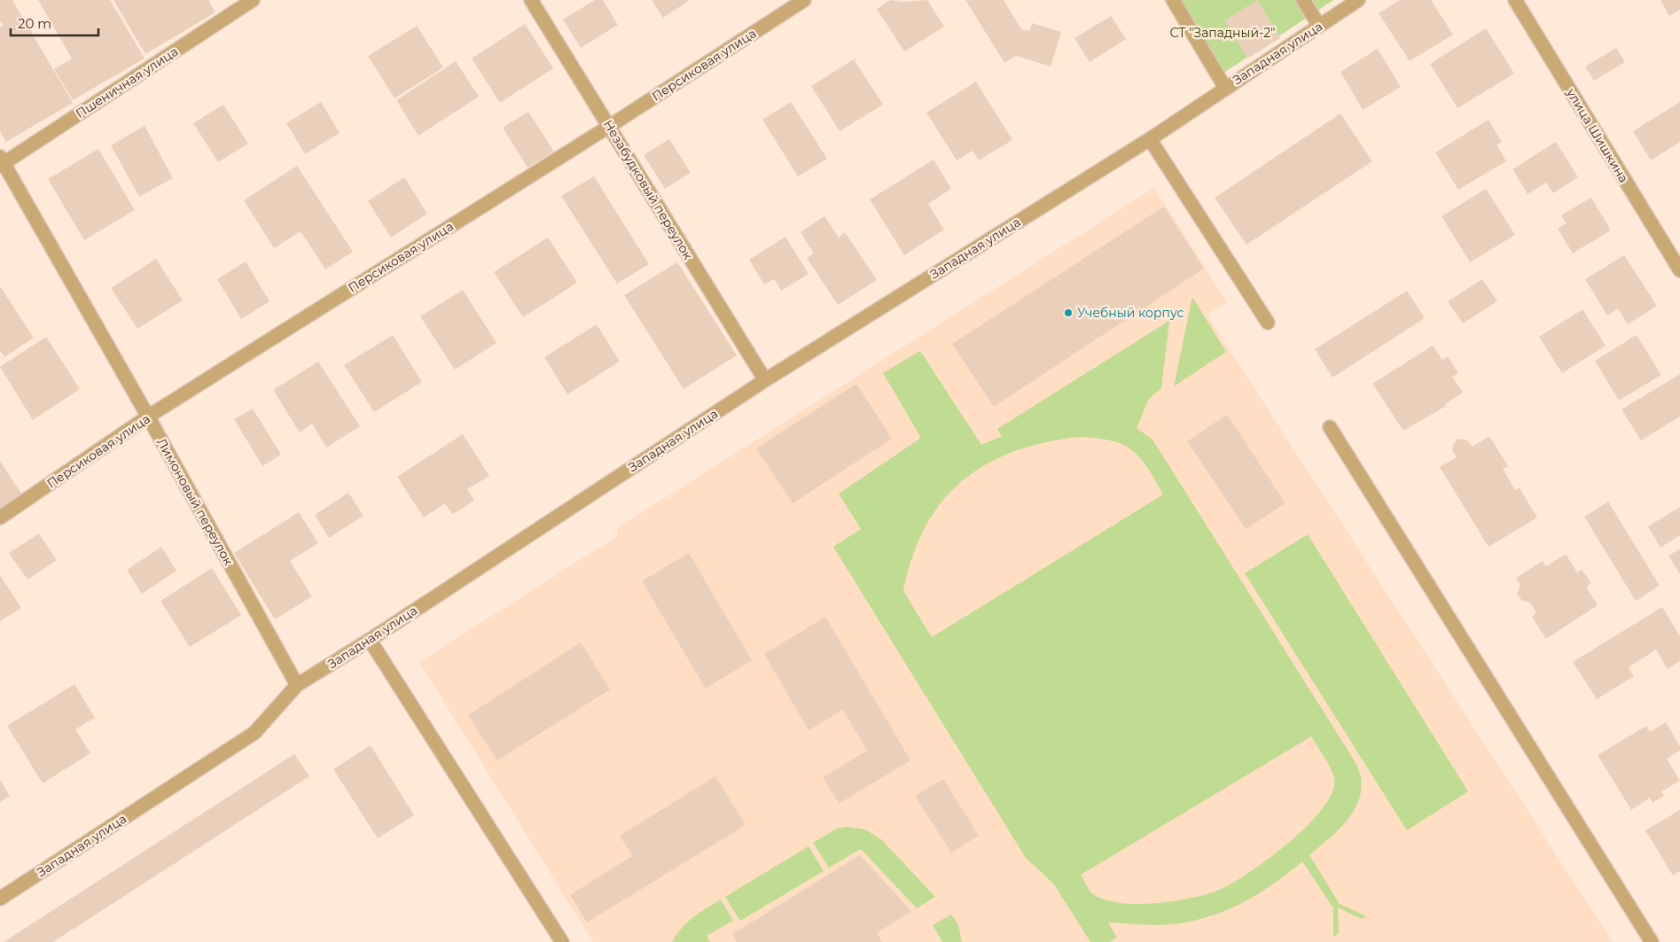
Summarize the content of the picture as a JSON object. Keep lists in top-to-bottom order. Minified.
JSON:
{"streets":{"street":["Западная улица","Персиковая улица","Пшеничная улица","улица Шишкина","Незабудковый переулок","Лимоновый переулок"]},"crossings":[["Западная улица","Незабудковый переулок"],["Западная улица","Лимоновый переулок"],["Персиковая улица","Незабудковый переулок"],["Персиковая улица","Лимоновый переулок"],["Пшеничная улица","Лимоновый переулок"]],"parks":["СТ \"Западный-2\""],"places":["Учебный корпус"],"scale_bar":"20 m"}
